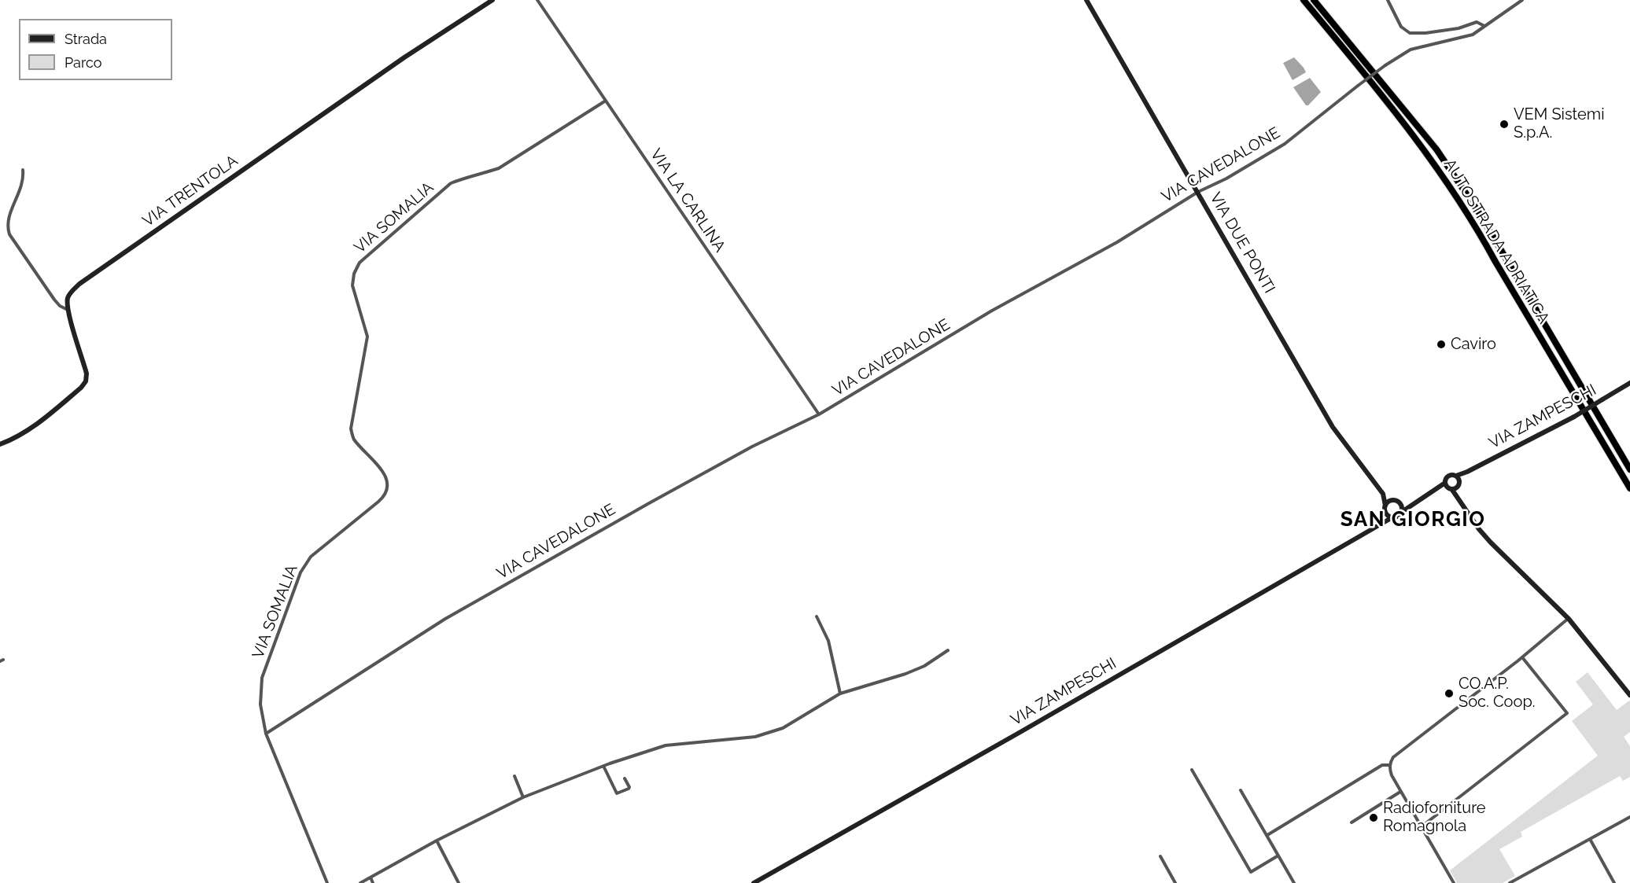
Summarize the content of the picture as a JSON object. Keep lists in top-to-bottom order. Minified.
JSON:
{"streets":{"highway":["AUTOSTRADA ADRIATICA"],"street":["VIA CAVEDALONE","VIA TRENTOLA","VIA LA CARLINA","VIA SOMALIA","VIA DUE PONTI","VIA ZAMPESCHI"]},"crossings":[["VIA CAVEDALONE","VIA LA CARLINA"],["VIA CAVEDALONE","VIA SOMALIA"],["VIA CAVEDALONE","VIA DUE PONTI"],["VIA LA CARLINA","VIA SOMALIA"],["VIA DUE PONTI","VIA ZAMPESCHI"]],"districts":["SAN GIORGIO"],"places":["VEM Sistemi S.p.A.","Caviro","CO.A.P. Soc. Coop.","Radioforniture Romagnola"],"legend":["Strada","Parco"]}
